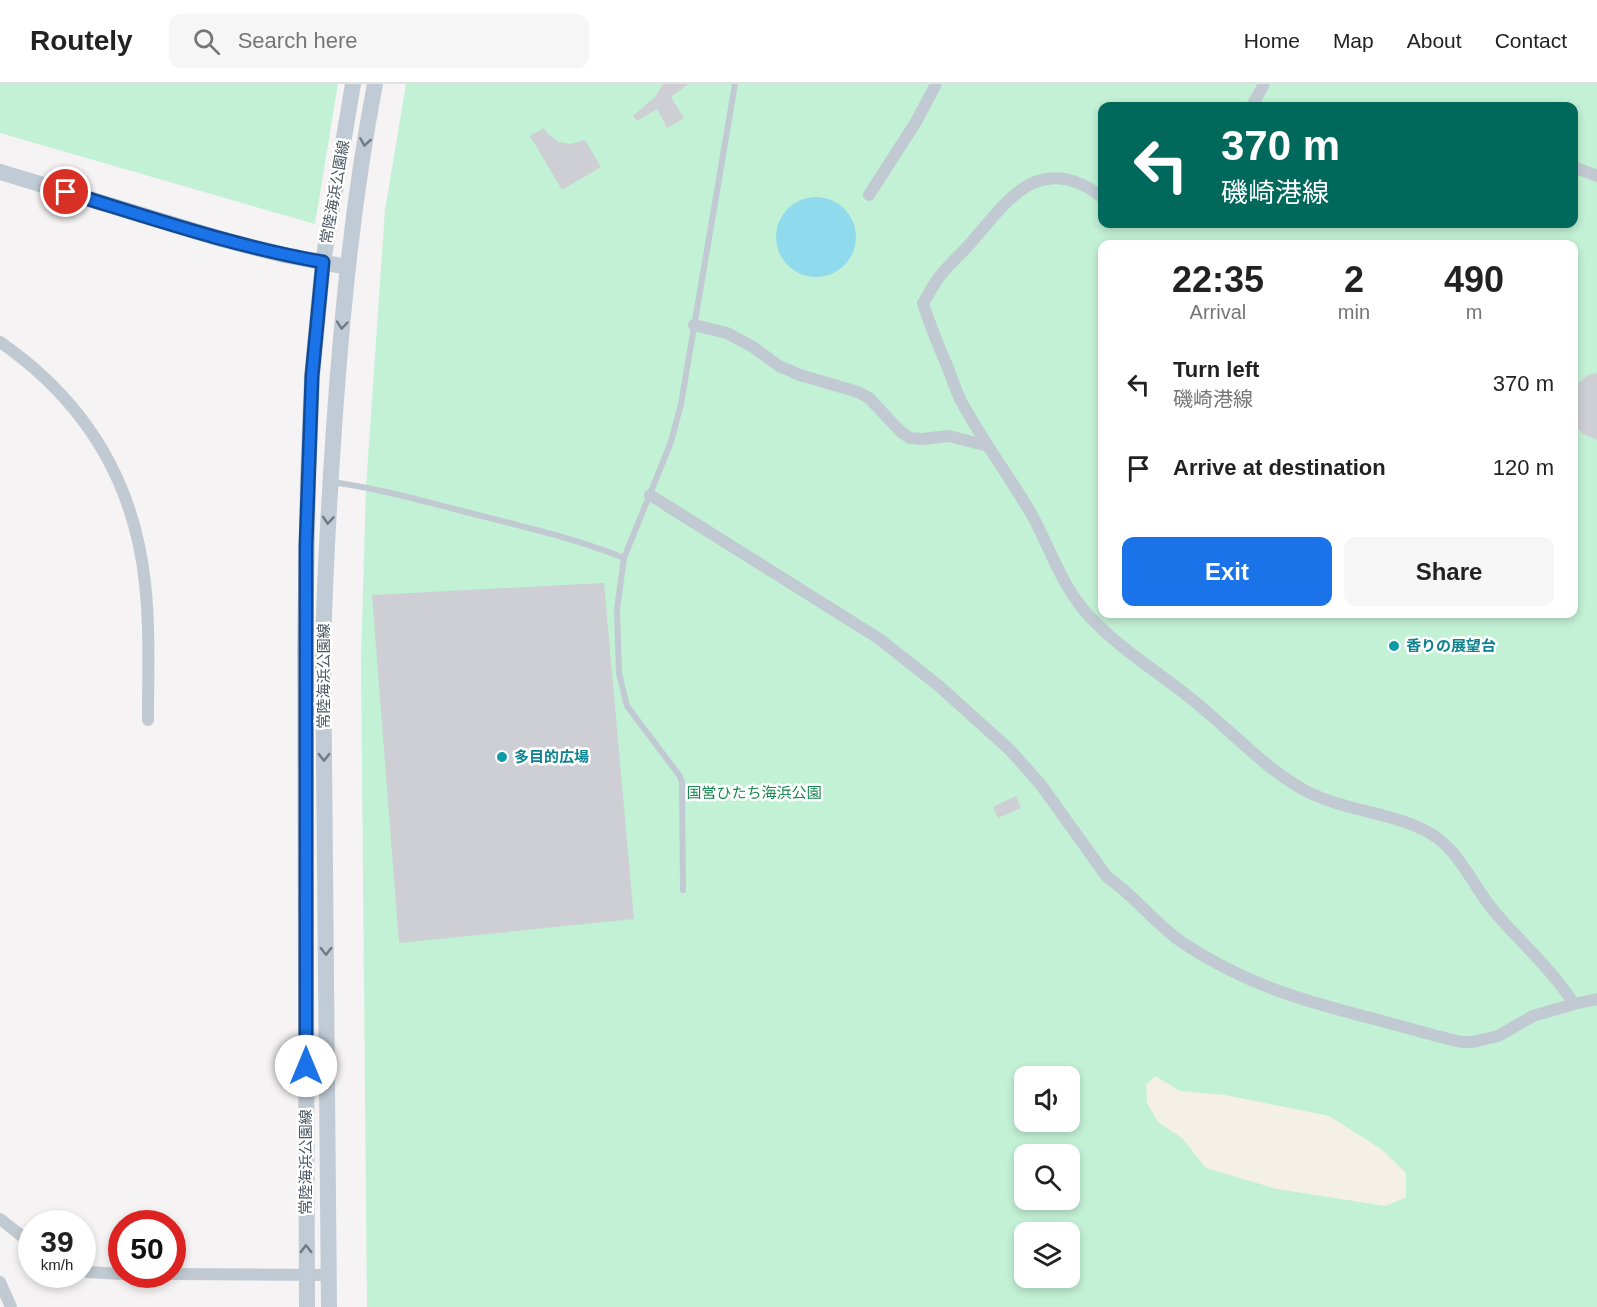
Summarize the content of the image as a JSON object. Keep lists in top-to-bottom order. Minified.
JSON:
{"streets":{"main road":["常陸海浜公園線"]},"parks":["国営ひたち海浜公園"],"places":["香りの展望台","多目的広場"],"page":{"header":"Routely","search":"Search here","nav":["Home","Map","About","Contact"],"turn":["370 m","磯崎港線"],"eta":["22:35","Arrival","2","min","490","m"],"list":[{"name":"Turn left","note":"磯崎港線","value":"370 m"},{"name":"Arrive at destination","value":"120 m"}],"buttons":["Exit","Share"],"speed":"39 km/h","limit":"50"}}
